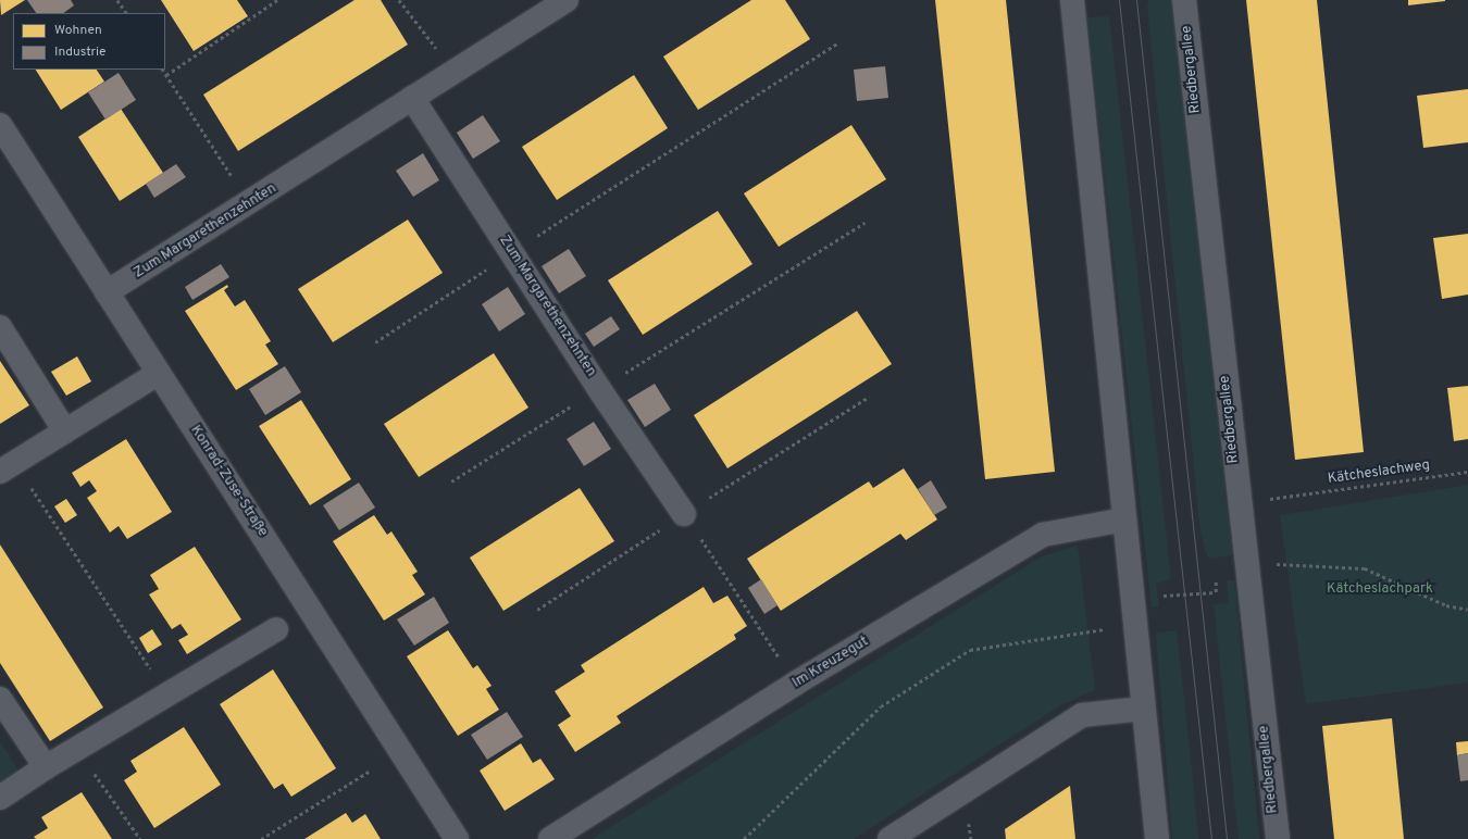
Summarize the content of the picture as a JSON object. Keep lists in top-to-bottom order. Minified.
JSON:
{"streets":{"street":["Riedbergallee","Zum Margarethenzehnten","Konrad-Zuse-Straße","Im Kreuzegut"],"path":["Kätcheslachweg"]},"crossings":[["Zum Margarethenzehnten","Konrad-Zuse-Straße"]],"parks":["Kätcheslachpark"],"legend":["Wohnen","Industrie"]}
